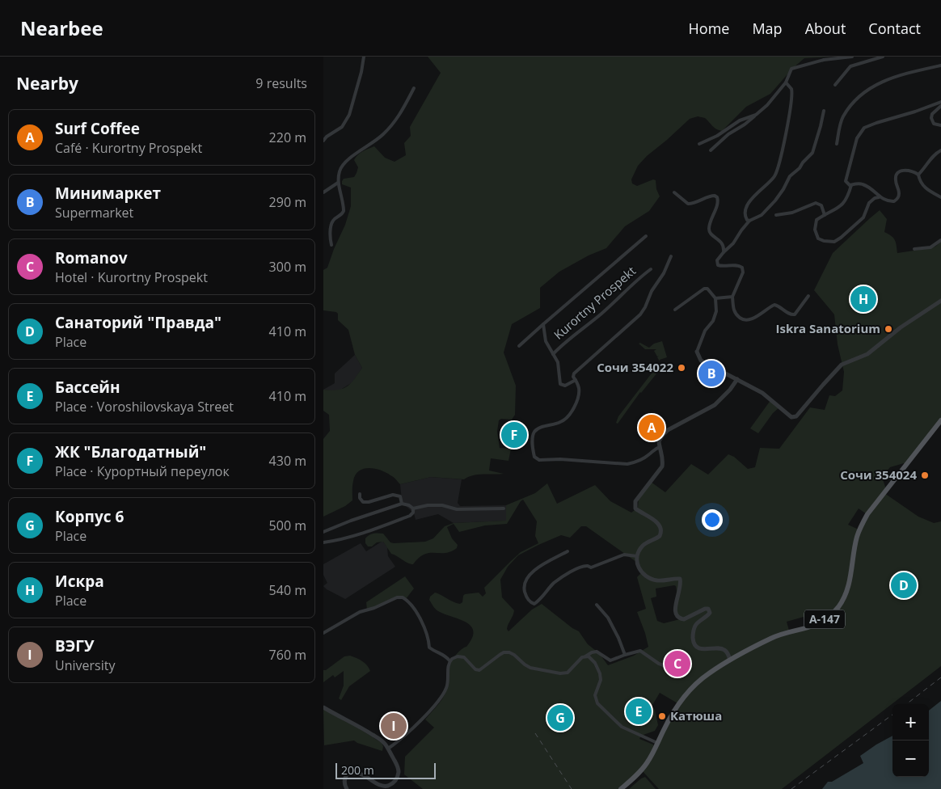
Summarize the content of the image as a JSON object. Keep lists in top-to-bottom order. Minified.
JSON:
{"streets":{"main road":["А-147"],"street":["Kurortny Prospekt"]},"places":["Iskra Sanatorium","Сочи 354022","Сочи 354024","Катюша"],"scale_bar":"200 m","page":{"header":"Nearbee","nav":["Home","Map","About","Contact"],"heading":["Nearby","9 results"],"list":[{"mark":"A","name":"Surf Coffee","note":"Café · Kurortny Prospekt","value":"220 m"},{"mark":"B","name":"Минимаркет","note":"Supermarket","value":"290 m"},{"mark":"C","name":"Romanov","note":"Hotel · Kurortny Prospekt","value":"300 m"},{"mark":"D","name":"Санаторий \"Правда\"","note":"Place","value":"410 m"},{"mark":"E","name":"Бассейн","note":"Place · Voroshilovskaya Street","value":"410 m"},{"mark":"F","name":"ЖК \"Благодатный\"","note":"Place · Курортный переулок","value":"430 m"},{"mark":"G","name":"Корпус 6","note":"Place","value":"500 m"},{"mark":"H","name":"Искра","note":"Place","value":"540 m"},{"mark":"I","name":"ВЭГУ","note":"University","value":"760 m"}],"pins":["H","B","A","F","D","C","E","G","I"],"map_buttons":["+","−"],"scale":"200 m"}}
